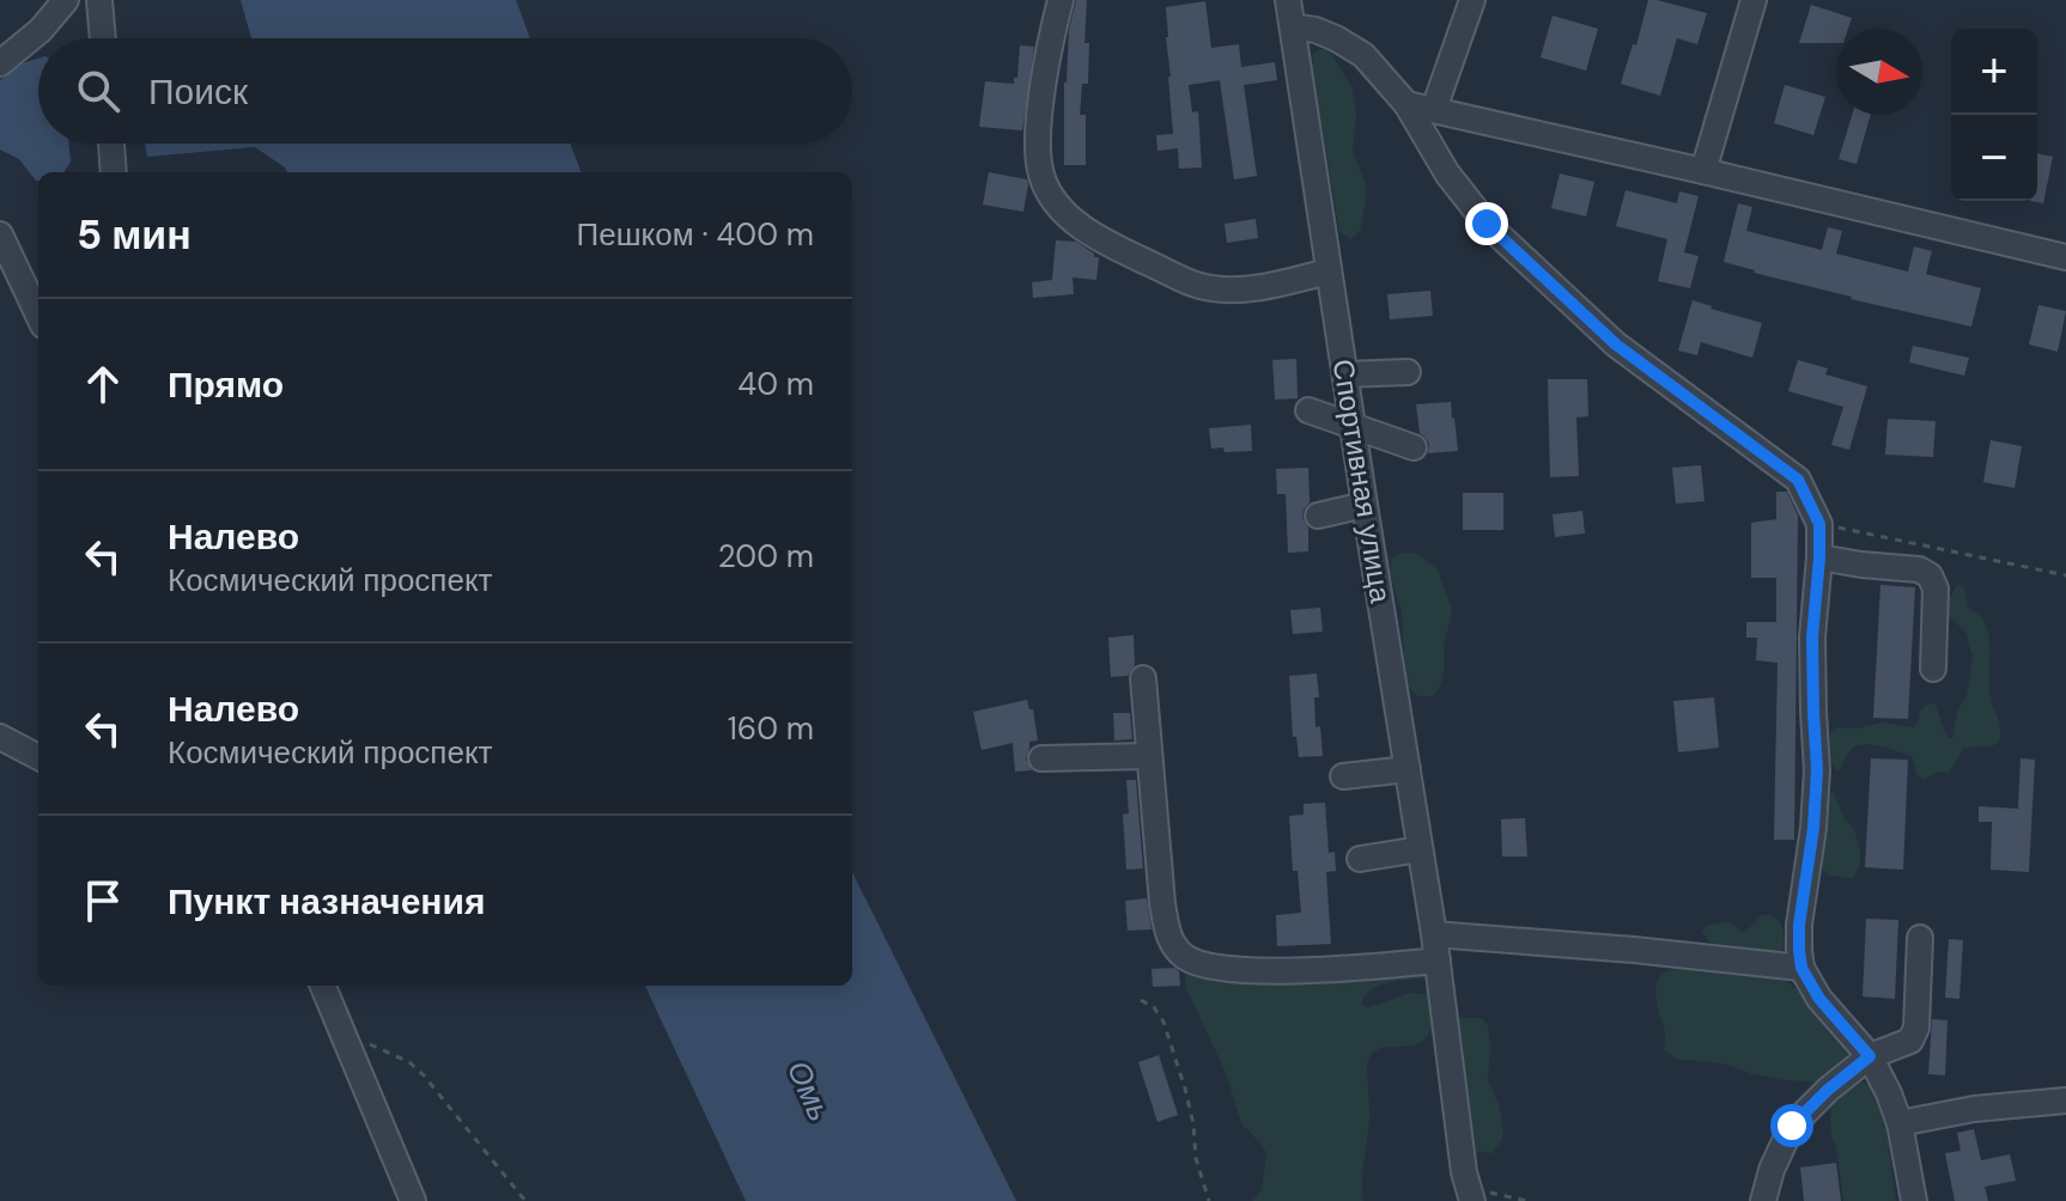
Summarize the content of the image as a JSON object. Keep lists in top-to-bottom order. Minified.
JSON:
{"streets":{"street":["Спортивная улица"]},"water":["Омь"],"north":"right","page":{"map_buttons":["+","−"],"search":"Поиск","heading":["5 мин","Пешком · 400 m"],"list":[["Прямо","40 m"],["Налево","Космический проспект","200 m"],["Налево","Космический проспект","160 m"],"Пункт назначения"]}}
